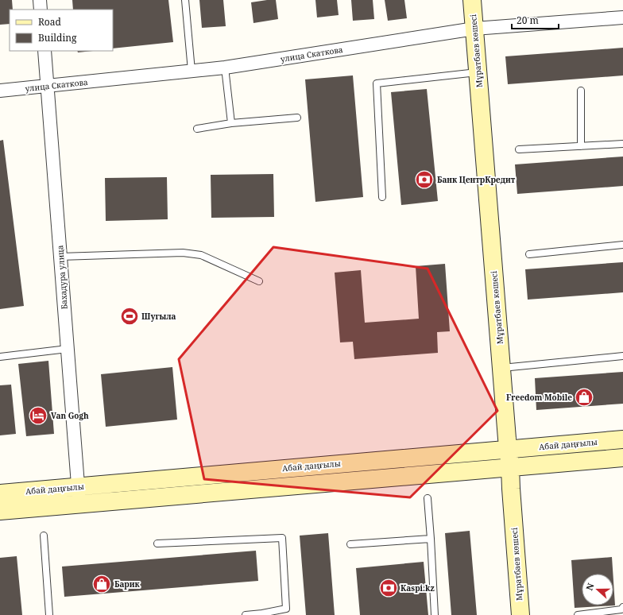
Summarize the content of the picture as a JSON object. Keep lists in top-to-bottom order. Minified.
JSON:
{"streets":{"main road":["Мұратбаев көшесі","Абай даңғылы"],"street":["улица Скаткова","Бахадура улица"]},"crossings":[["Мұратбаев көшесі","улица Скаткова"],["Мұратбаев көшесі","Абай даңғылы"],["улица Скаткова","Бахадура улица"],["Бахадура улица","Абай даңғылы"]],"places":{"bank":["Банк ЦентрКредит","Kaspi.kz"],"sports":["Шугыла"],"shop":["Freedom Mobile","Барик"],"hotel":["Van Gogh"]},"legend":["Road","Building"],"scale_bar":"20 m","north":"left"}
